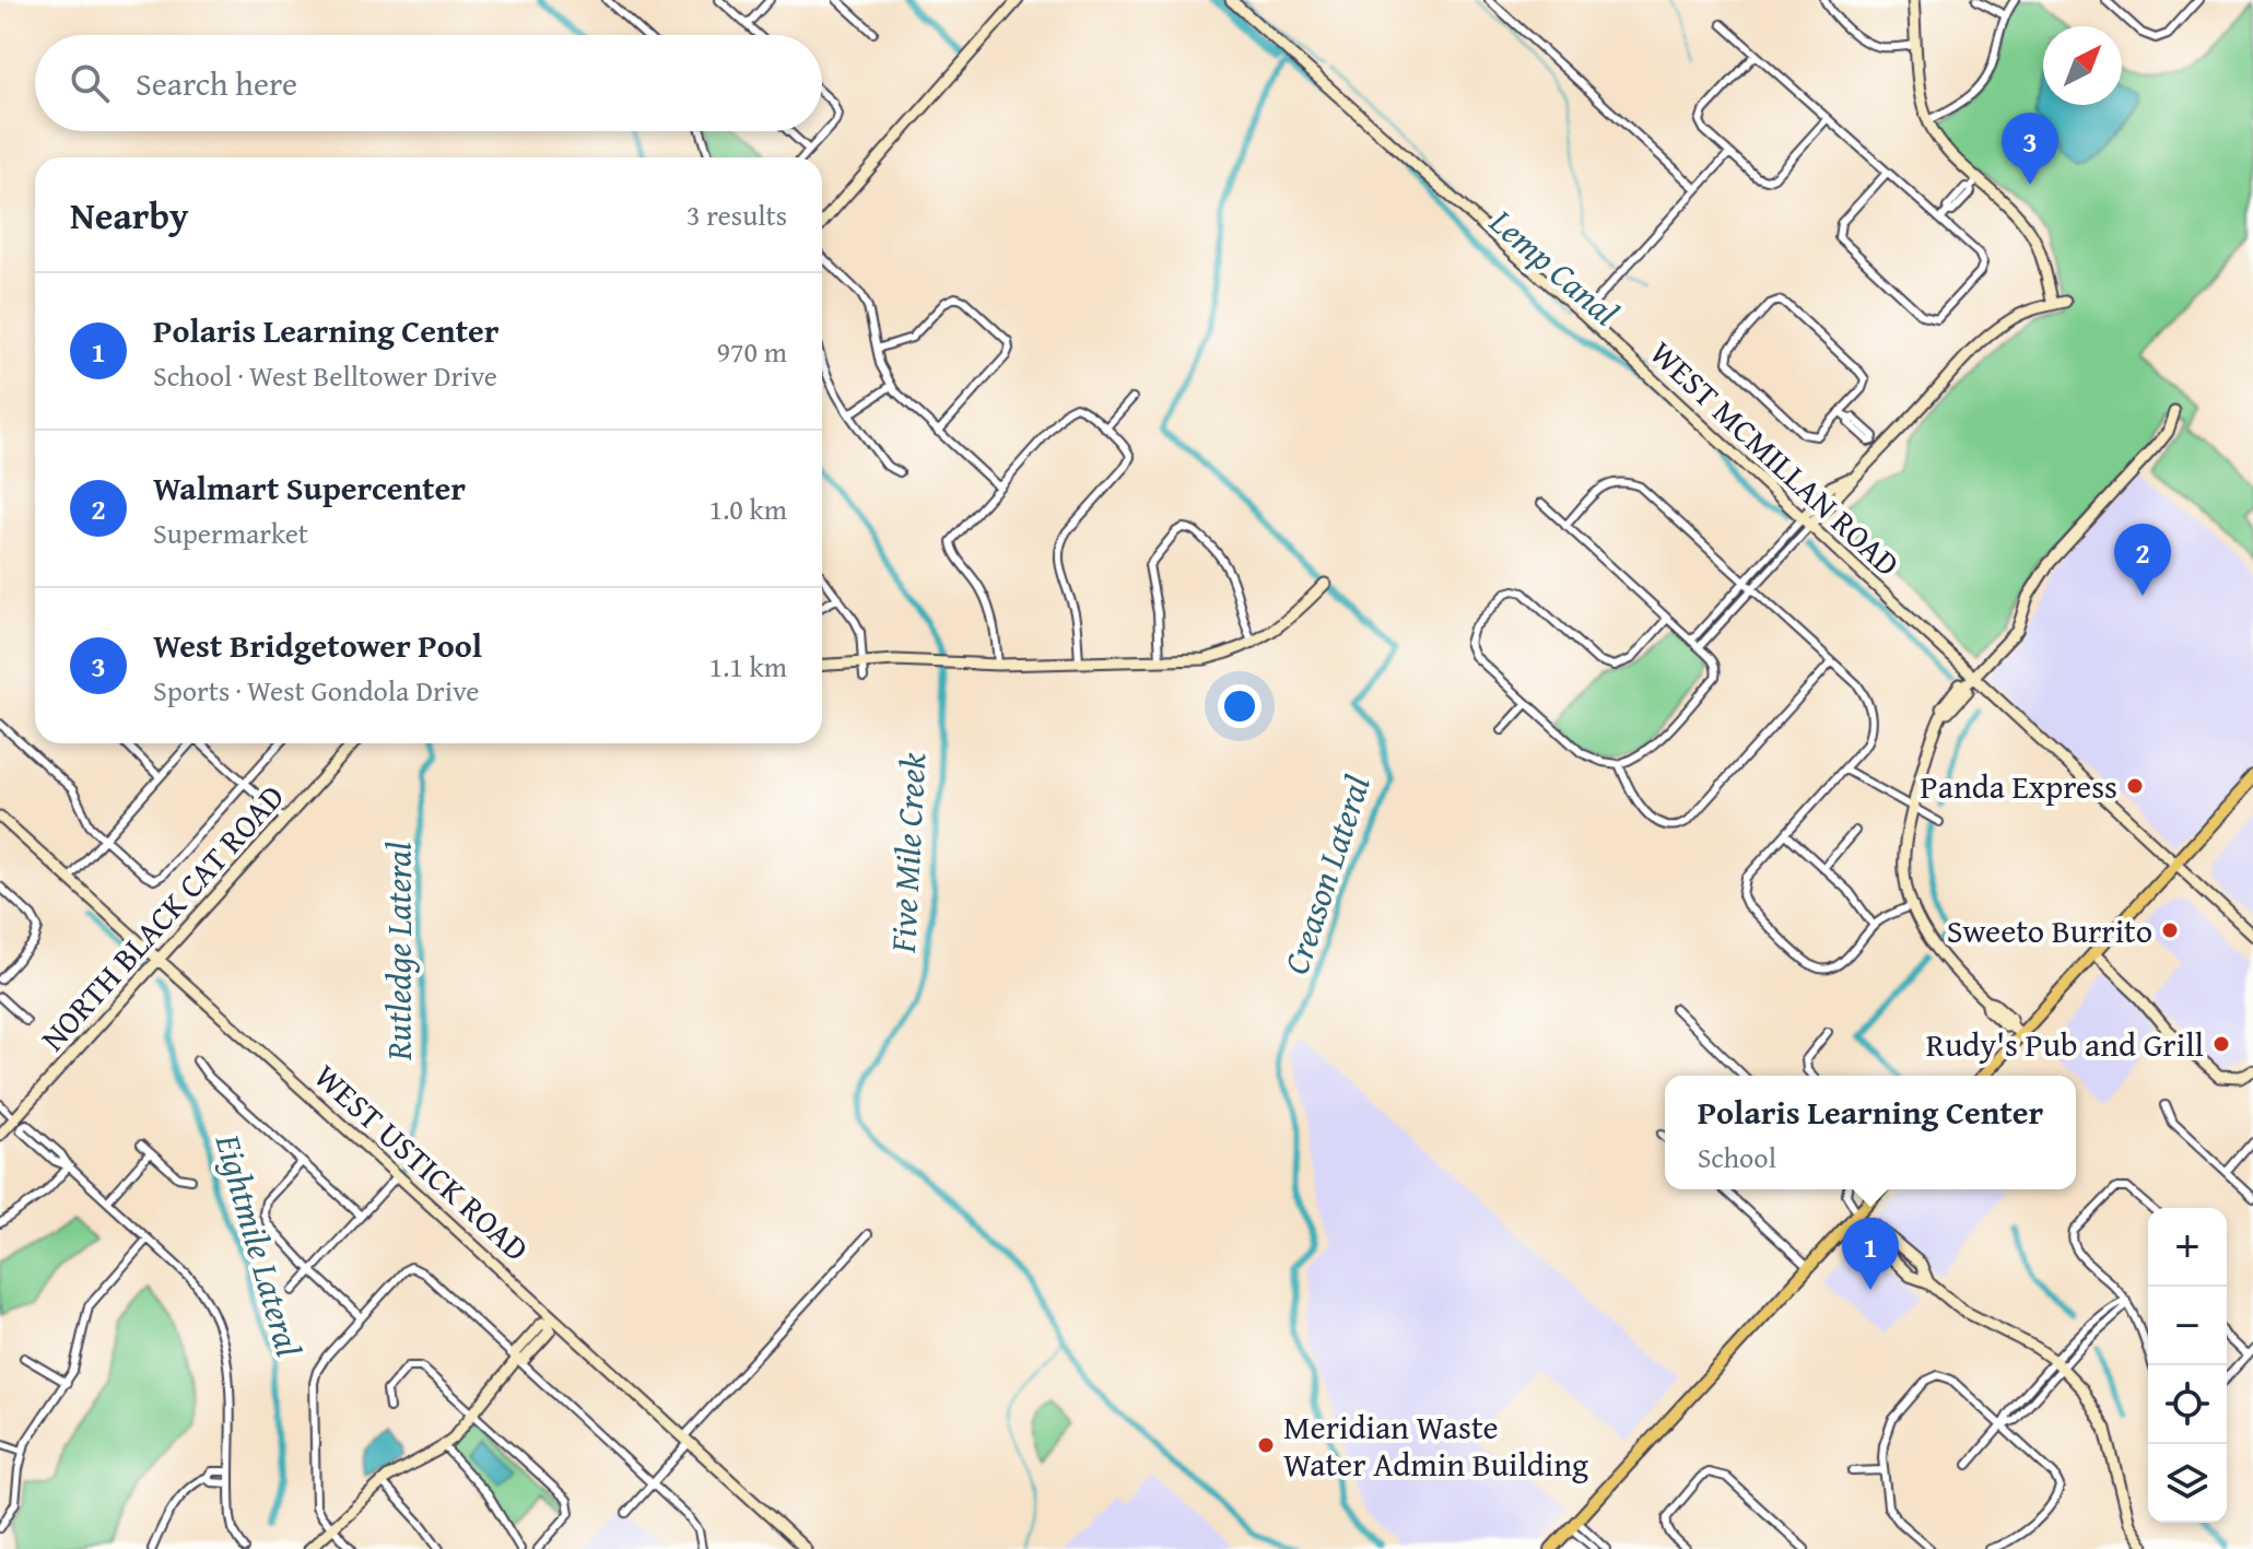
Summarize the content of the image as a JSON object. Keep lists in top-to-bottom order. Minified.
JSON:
{"streets":{"main road":["WEST MCMILLAN ROAD","NORTH BLACK CAT ROAD","WEST USTICK ROAD"]},"crossings":[["NORTH BLACK CAT ROAD","WEST USTICK ROAD"]],"water":["Lemp Canal","Five Mile Creek","Creason Lateral","Rutledge Lateral","Eightmile Lateral"],"places":["Panda Express","Sweeto Burrito","Rudy's Pub and Grill","Meridian Waste Water Admin Building"],"north":"top right","page":{"search":"Search here","pins":["3","2","1"],"heading":["Nearby","3 results"],"list":[{"mark":"1","name":"Polaris Learning Center","note":"School · West Belltower Drive","value":"970 m"},{"mark":"2","name":"Walmart Supercenter","note":"Supermarket","value":"1.0 km"},{"mark":"3","name":"West Bridgetower Pool","note":"Sports · West Gondola Drive","value":"1.1 km"}],"popup":["Polaris Learning Center","School"],"map_buttons":["+","−"]}}
